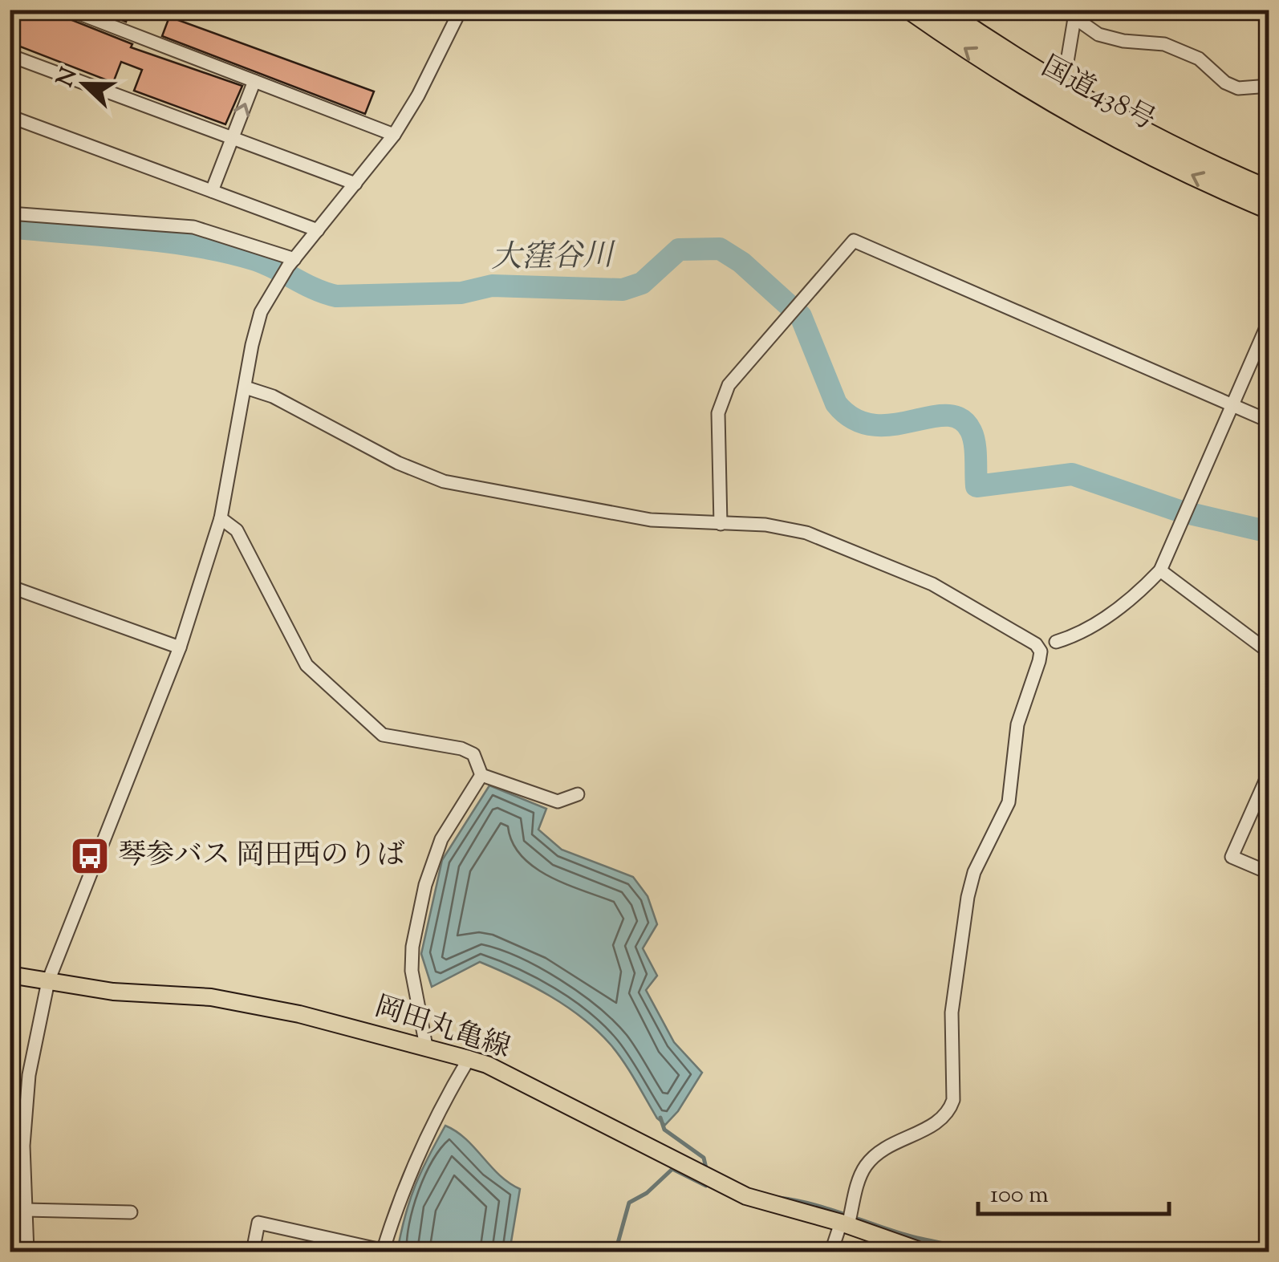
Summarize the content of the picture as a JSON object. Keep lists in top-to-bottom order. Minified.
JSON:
{"streets":{"highway":["国道438号"],"main road":["岡田丸亀線"]},"water":["大窪谷川"],"places":{"bus stop":["琴参バス 岡田西のりば"]},"scale_bar":"100 m","north":"left"}
